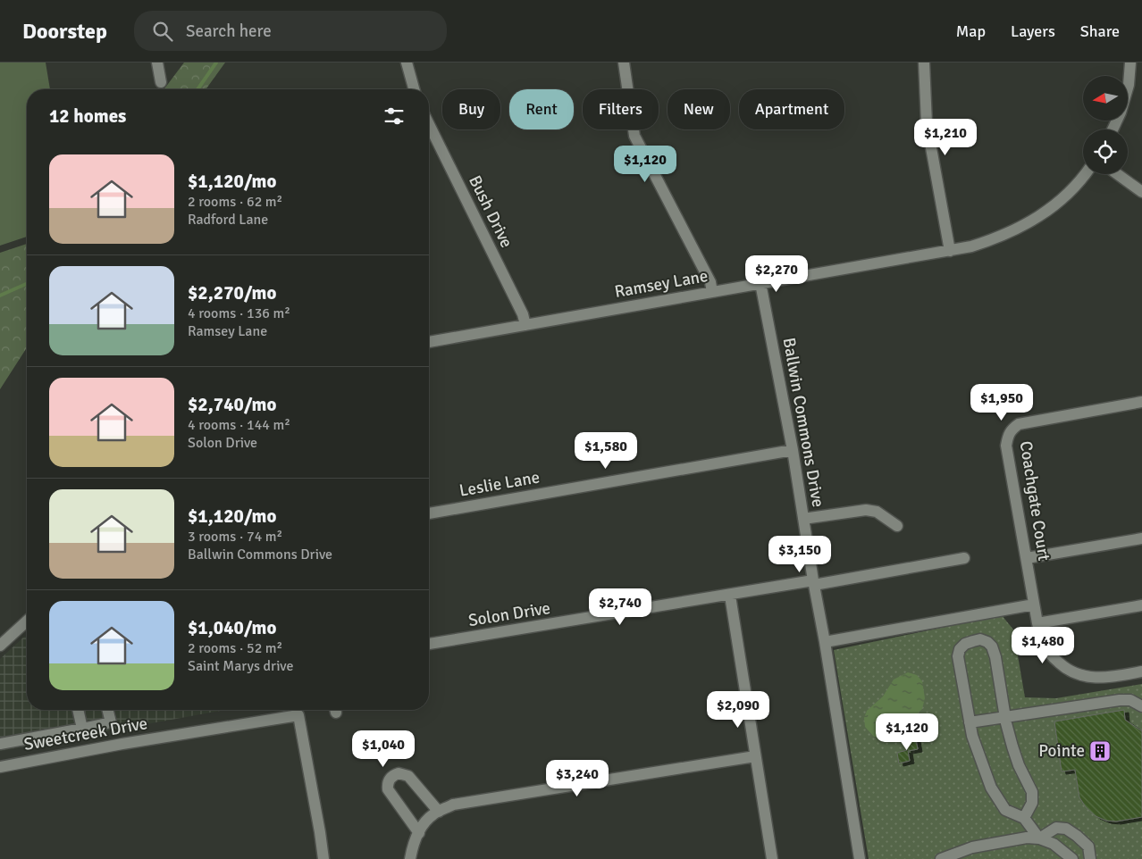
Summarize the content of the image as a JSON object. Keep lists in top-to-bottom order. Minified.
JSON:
{"streets":{"street":["Bush Drive","Ramsey Lane","Ballwin Commons Drive","Leslie Lane","Coachgate Court","Solon Drive","Sweetcreek Drive"]},"crossings":[["Bush Drive","Ramsey Lane"],["Ramsey Lane","Ballwin Commons Drive"],["Ballwin Commons Drive","Leslie Lane"],["Ballwin Commons Drive","Solon Drive"]],"places":{"building":["Pointe"]},"north":"left","page":{"header":"Doorstep","search":"Search here","nav":["Map","Layers","Share"],"chip":["Buy","Rent","Filters","New","Apartment"],"heading":"12 homes","price":["$1,210","$1,120","$2,270","$1,950","$1,580","$3,150","$2,740","$1,480","$2,090","$1,120","$1,040","$3,240"],"list":[{"name":"$1,120/mo","note":"2 rooms · 62 m² · Radford Lane"},{"name":"$2,270/mo","note":"4 rooms · 136 m² · Ramsey Lane"},{"name":"$2,740/mo","note":"4 rooms · 144 m² · Solon Drive"},{"name":"$1,120/mo","note":"3 rooms · 74 m² · Ballwin Commons Drive"},{"name":"$1,040/mo","note":"2 rooms · 52 m² · Saint Marys drive"}]}}
